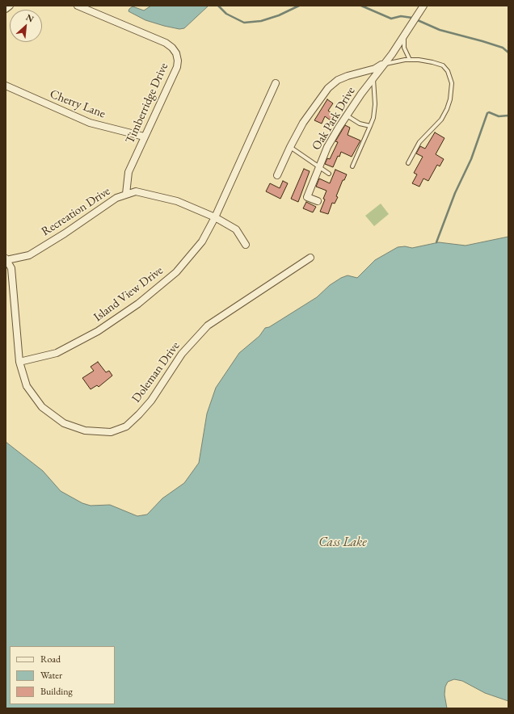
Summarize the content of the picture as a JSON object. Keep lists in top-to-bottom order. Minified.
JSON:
{"streets":{"street":["Timberridge Drive","Cherry Lane","Oak Park Drive","Recreation Drive","Island View Drive","Doleman Drive"]},"crossings":[["Timberridge Drive","Cherry Lane"],["Timberridge Drive","Recreation Drive"],["Recreation Drive","Island View Drive"],["Recreation Drive","Doleman Drive"],["Island View Drive","Doleman Drive"]],"water":["Cass Lake"],"legend":["Road","Water","Building"],"north":"top right"}
